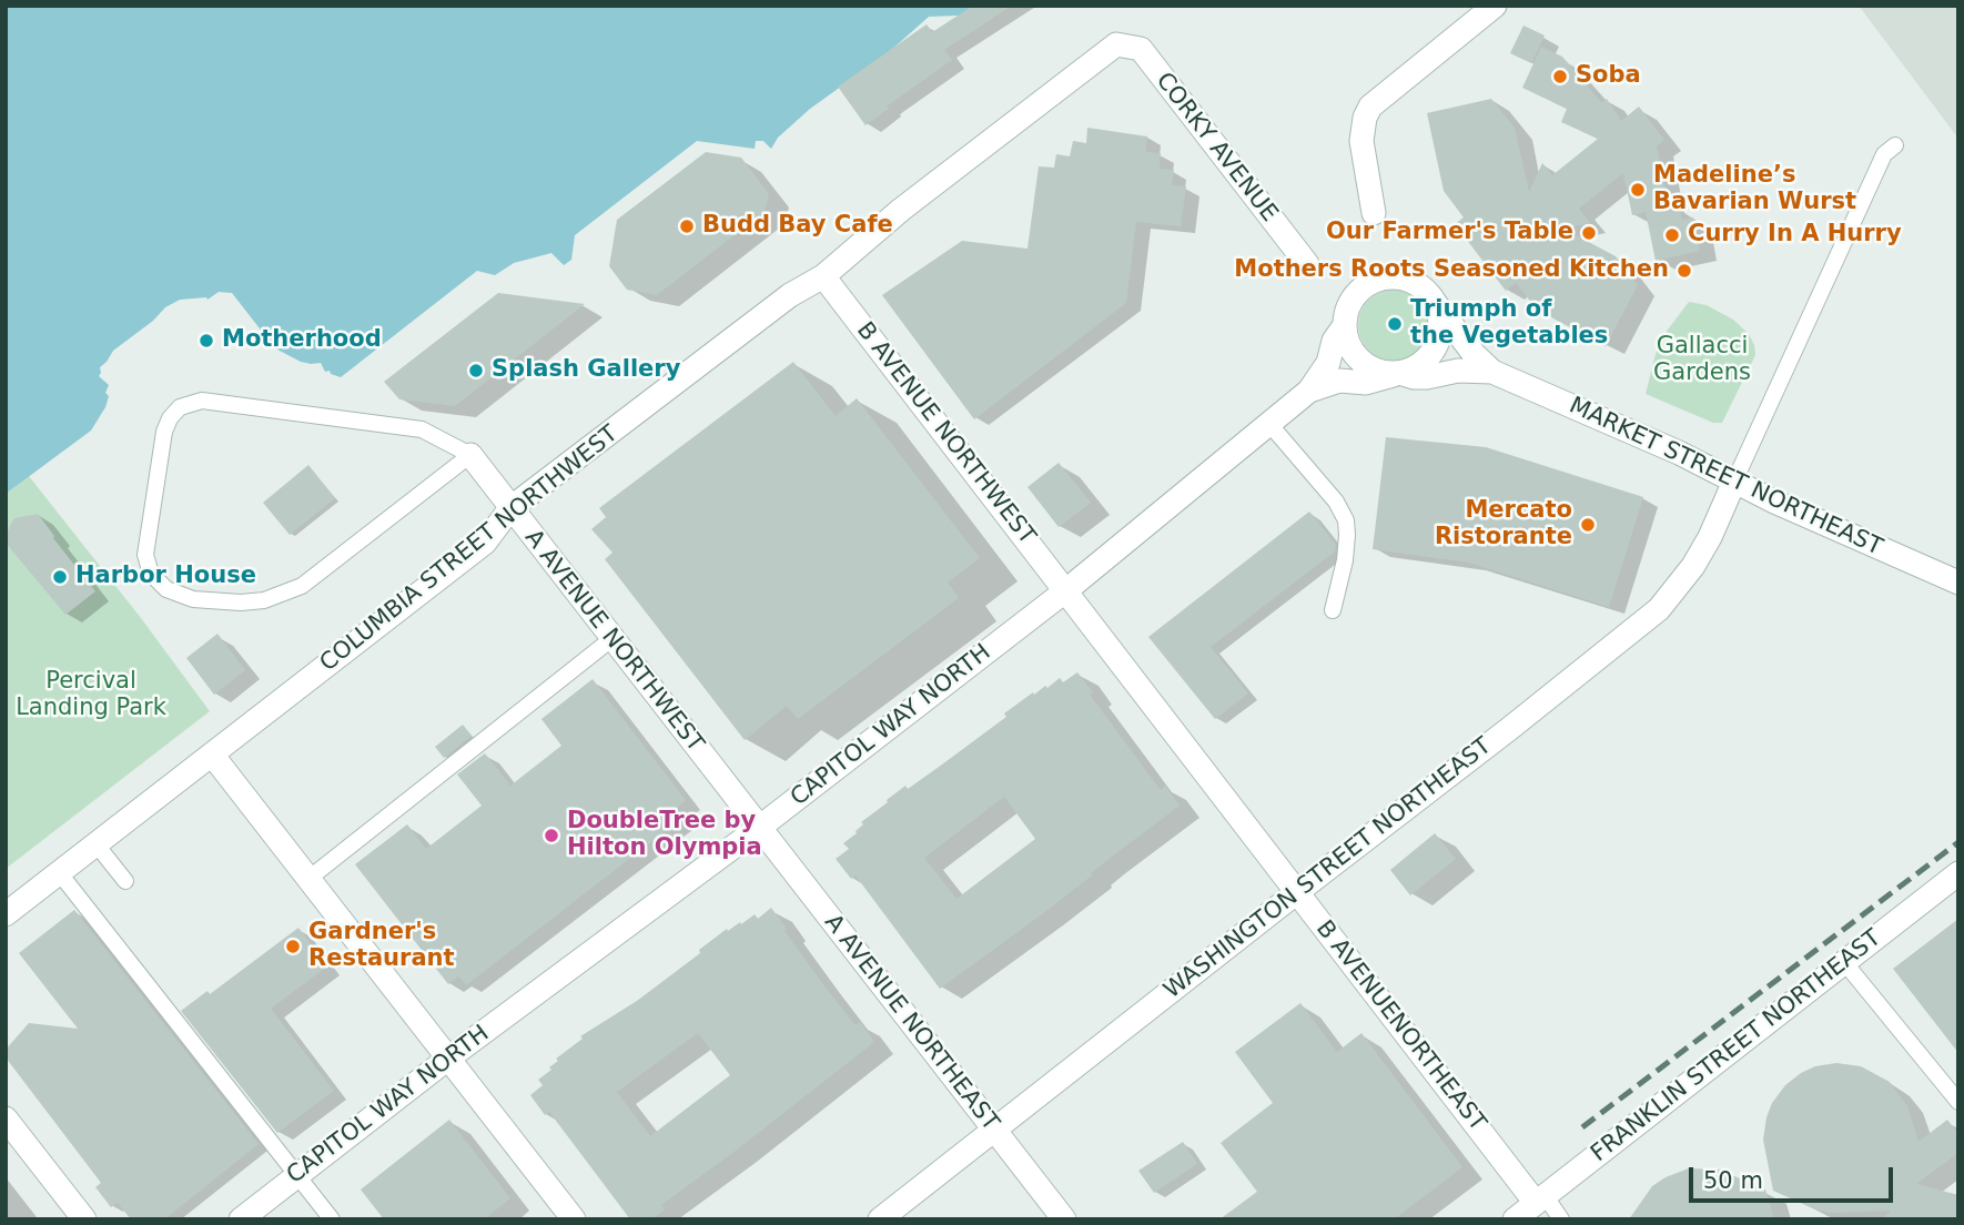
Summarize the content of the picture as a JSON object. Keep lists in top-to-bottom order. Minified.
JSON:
{"streets":{"street":["CORKY AVENUE","B AVENUE NORTHWEST","MARKET STREET NORTHEAST","COLUMBIA STREET NORTHWEST","A AVENUE NORTHWEST","CAPITOL WAY NORTH","WASHINGTON STREET NORTHEAST","A AVENUE NORTHEAST","B AVENUENORTHEAST","FRANKLIN STREET NORTHEAST"]},"crossings":[["CORKY AVENUE","COLUMBIA STREET NORTHWEST"],["B AVENUE NORTHWEST","COLUMBIA STREET NORTHWEST"],["B AVENUE NORTHWEST","CAPITOL WAY NORTH"],["B AVENUE NORTHWEST","B AVENUENORTHEAST"],["MARKET STREET NORTHEAST","CAPITOL WAY NORTH"],["MARKET STREET NORTHEAST","WASHINGTON STREET NORTHEAST"],["COLUMBIA STREET NORTHWEST","A AVENUE NORTHWEST"],["A AVENUE NORTHWEST","CAPITOL WAY NORTH"],["A AVENUE NORTHWEST","A AVENUE NORTHEAST"],["CAPITOL WAY NORTH","A AVENUE NORTHEAST"],["CAPITOL WAY NORTH","B AVENUENORTHEAST"],["WASHINGTON STREET NORTHEAST","A AVENUE NORTHEAST"],["WASHINGTON STREET NORTHEAST","B AVENUENORTHEAST"],["B AVENUENORTHEAST","FRANKLIN STREET NORTHEAST"]],"parks":["Gallacci Gardens","Percival Landing Park"],"places":["Soba","Madeline’s Bavarian Wurst","Budd Bay Cafe","Our Farmer's Table","Curry In A Hurry","Mothers Roots Seasoned Kitchen","Triumph of the Vegetables","Motherhood","Splash Gallery","Mercato Ristorante","Harbor House","DoubleTree by Hilton Olympia","Gardner's Restaurant"],"scale_bar":"50 m"}
